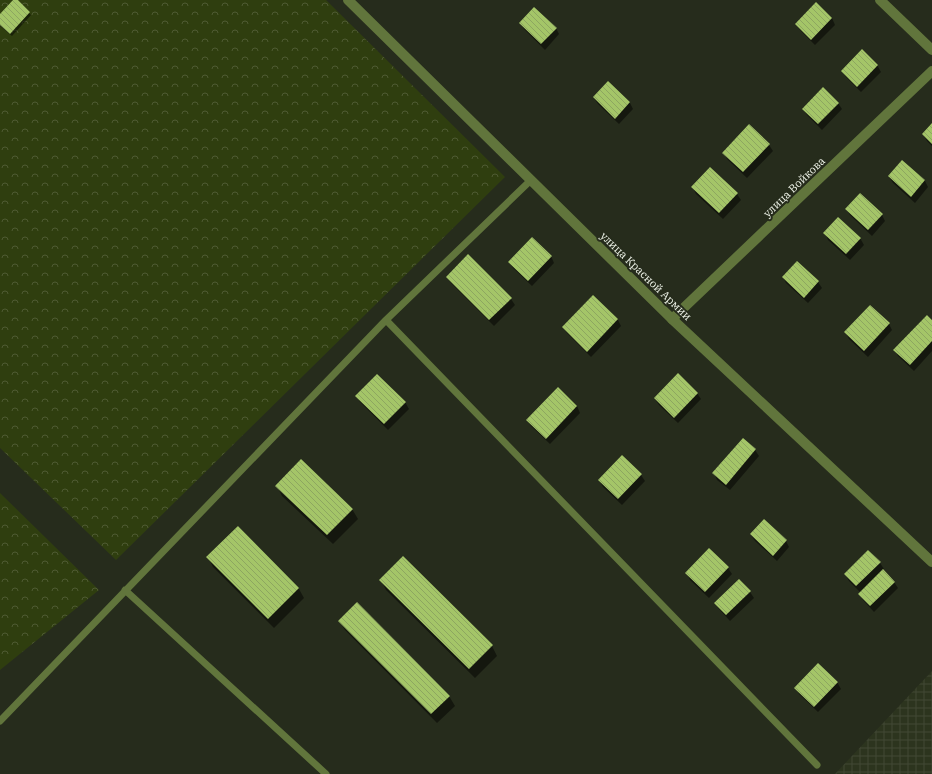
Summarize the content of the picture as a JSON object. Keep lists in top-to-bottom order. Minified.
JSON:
{"streets":{"street":["улица Войкова","улица Красной Армии"]},"crossings":[["улица Войкова","улица Красной Армии"]]}
